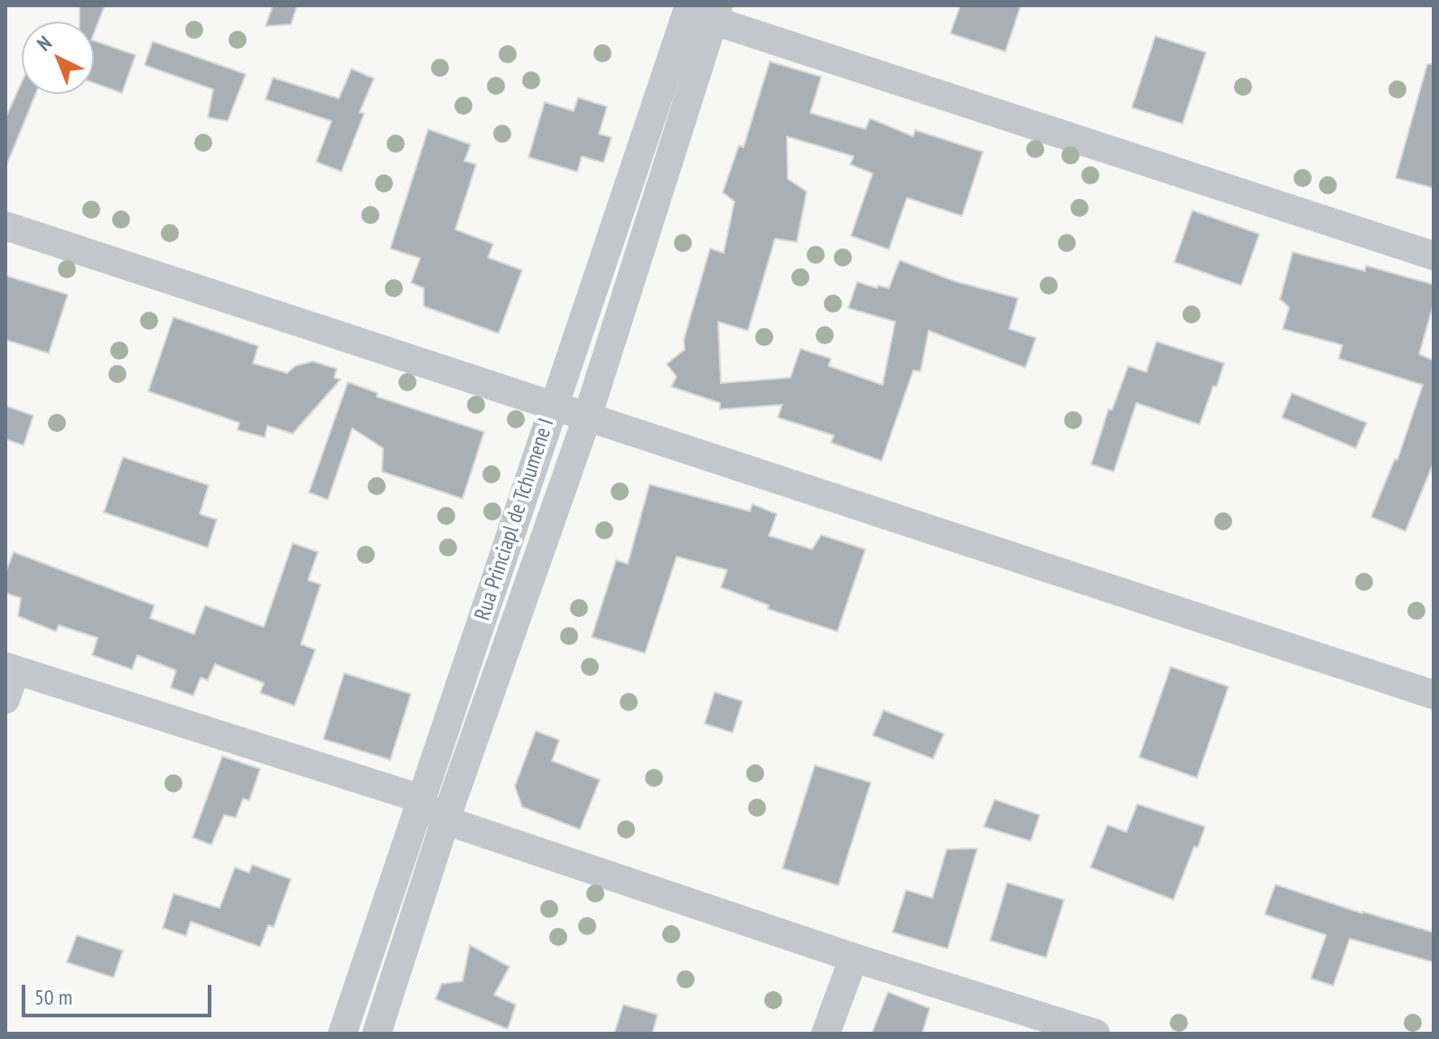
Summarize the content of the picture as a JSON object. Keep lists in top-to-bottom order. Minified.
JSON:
{"streets":{"street":["Rua Princiapl de Tchumene I"]},"scale_bar":"50 m","north":"top left"}
